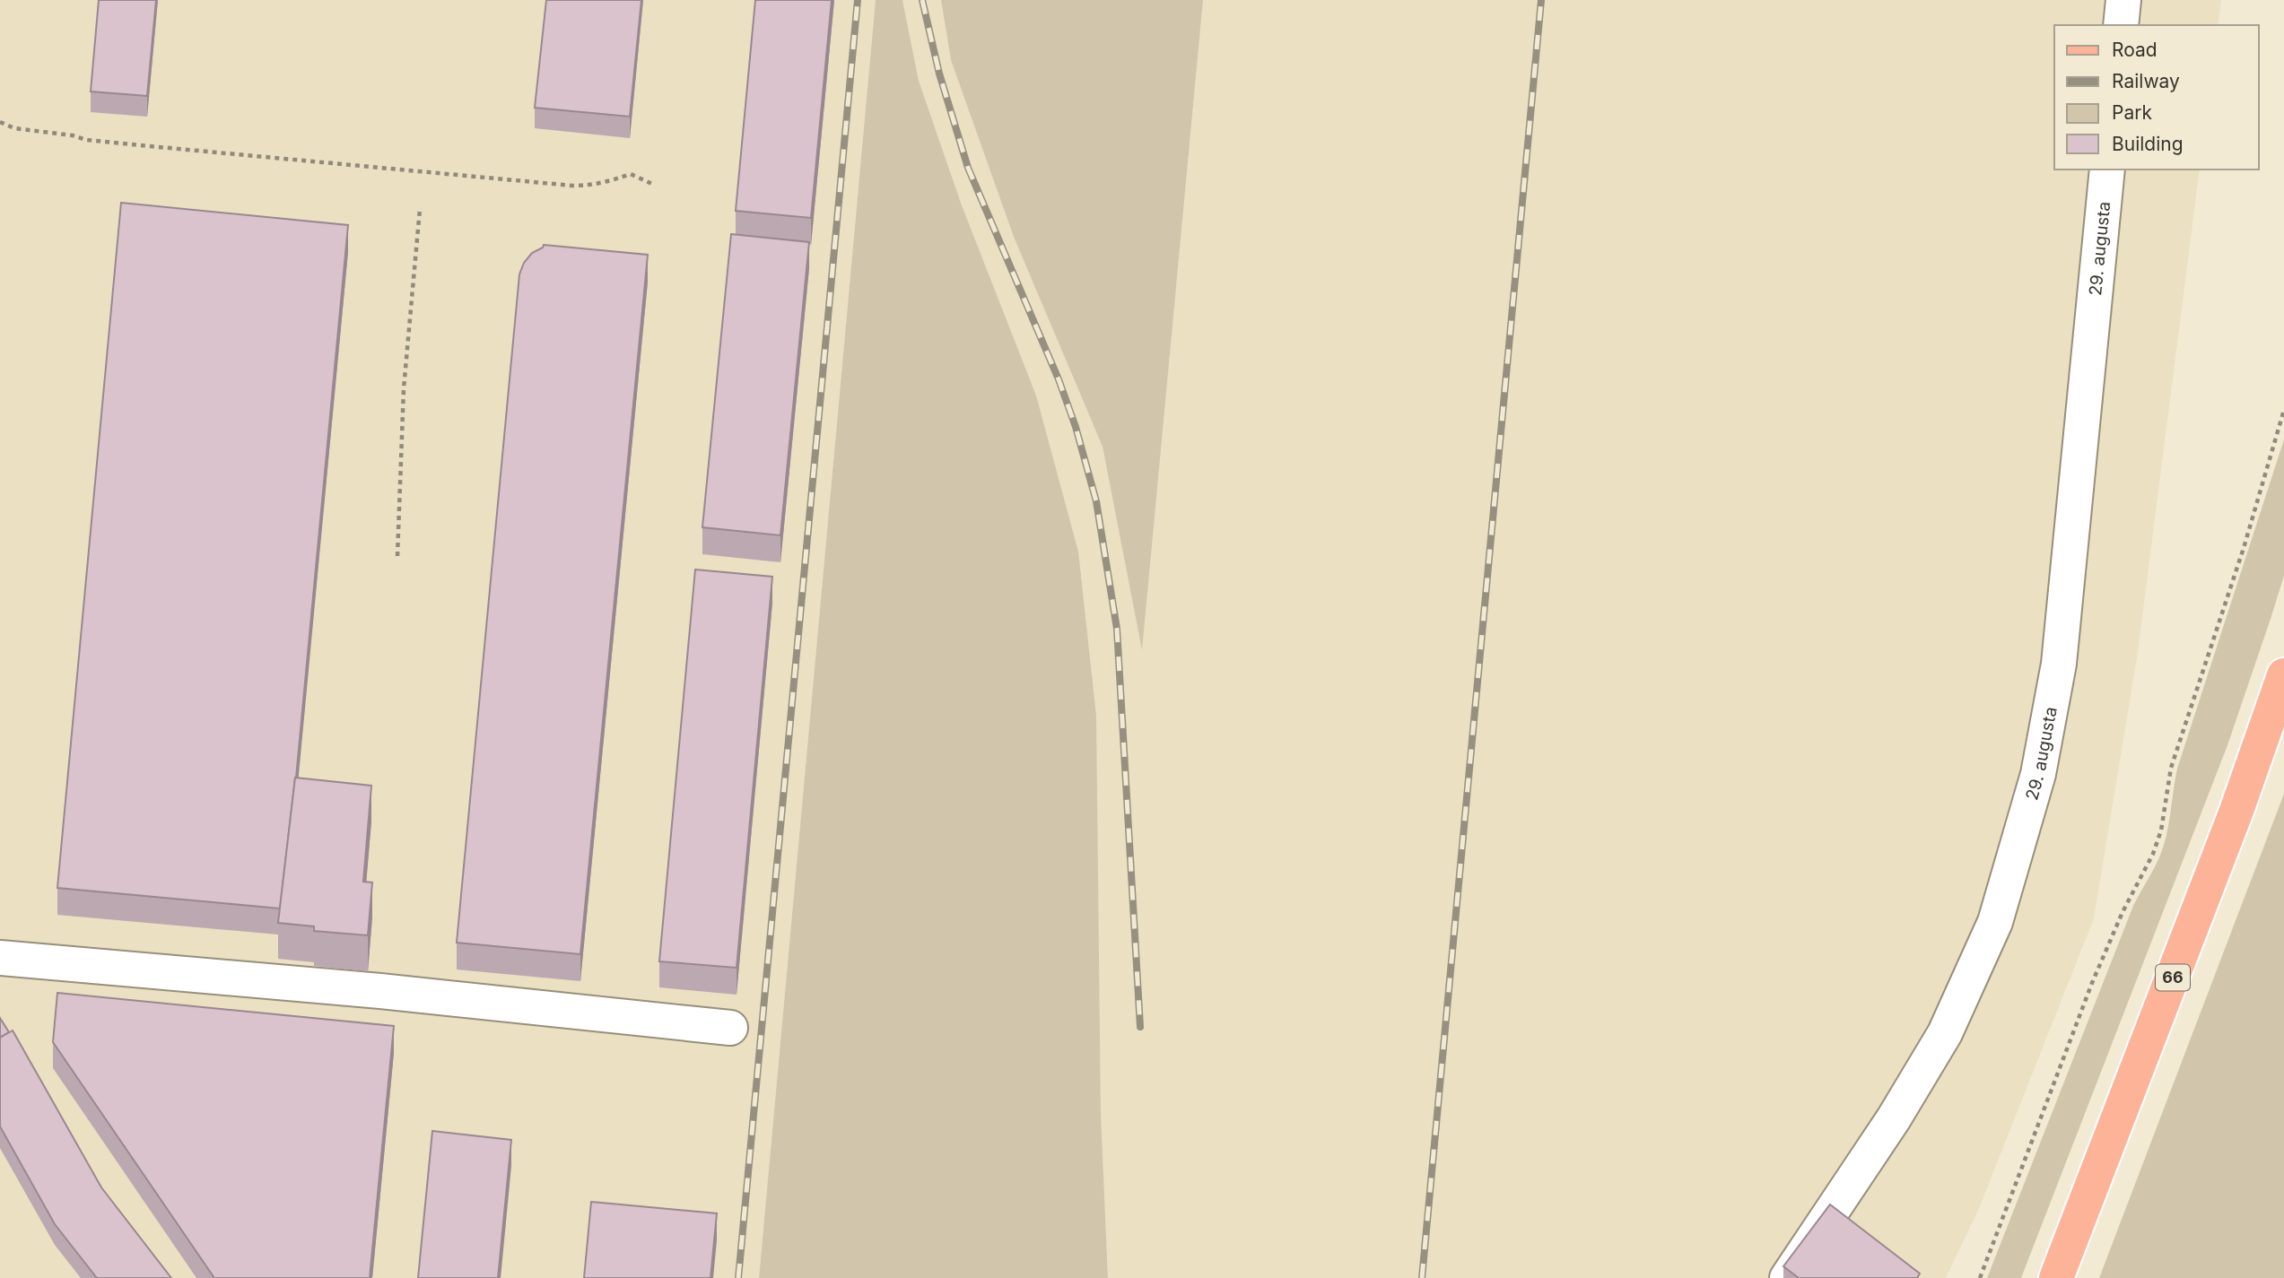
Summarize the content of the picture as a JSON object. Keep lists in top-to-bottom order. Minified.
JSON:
{"streets":{"main road":["66"],"lane":["29. augusta"]},"legend":["Road","Railway","Park","Building"]}
